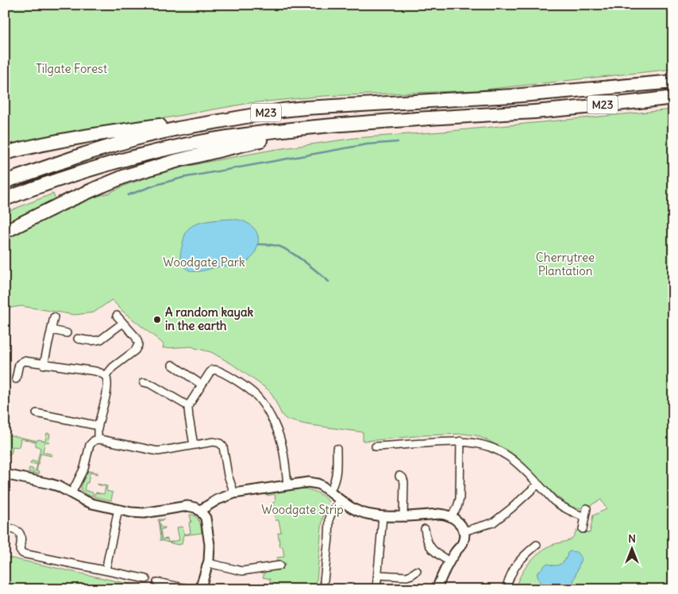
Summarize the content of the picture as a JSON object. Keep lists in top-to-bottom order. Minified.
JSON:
{"streets":{"highway":["M23"]},"parks":["Tilgate Forest","Cherrytree Plantation","Woodgate Park","Woodgate Strip"],"places":["A random kayak in the earth"],"north":"top"}
